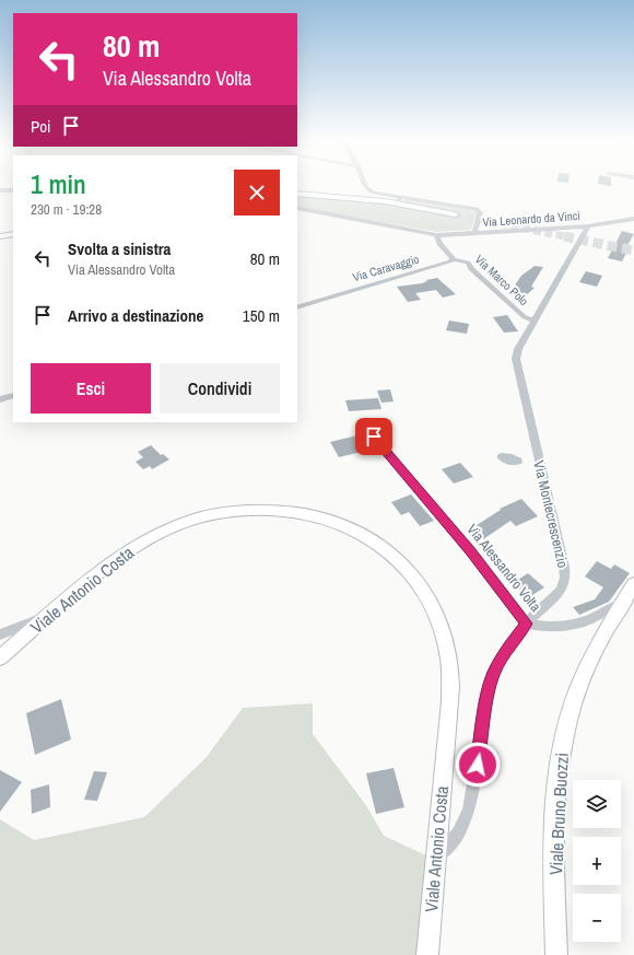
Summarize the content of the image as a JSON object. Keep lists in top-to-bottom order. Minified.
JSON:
{"streets":{"main road":["Viale Antonio Costa","Viale Bruno Buozzi"],"street":["Via Leonardo da Vinci","Via Caravaggio","Via Marco Polo","Via Montecrescenzio","Via Alessandro Volta"]},"crossings":[["Via Leonardo da Vinci","Via Montecrescenzio"],["Via Caravaggio","Via Marco Polo"],["Via Marco Polo","Via Montecrescenzio"],["Via Montecrescenzio","Via Alessandro Volta"],["Via Montecrescenzio","Viale Antonio Costa"],["Via Alessandro Volta","Viale Bruno Buozzi"]],"page":{"turn":["80 m","Via Alessandro Volta"],"then":"Poi","heading":["1 min","230 m · 19:28"],"list":[{"name":"Svolta a sinistra","note":"Via Alessandro Volta","value":"80 m"},{"name":"Arrivo a destinazione","value":"150 m"}],"buttons":["Esci","Condividi"],"map_buttons":["+","−"]}}
